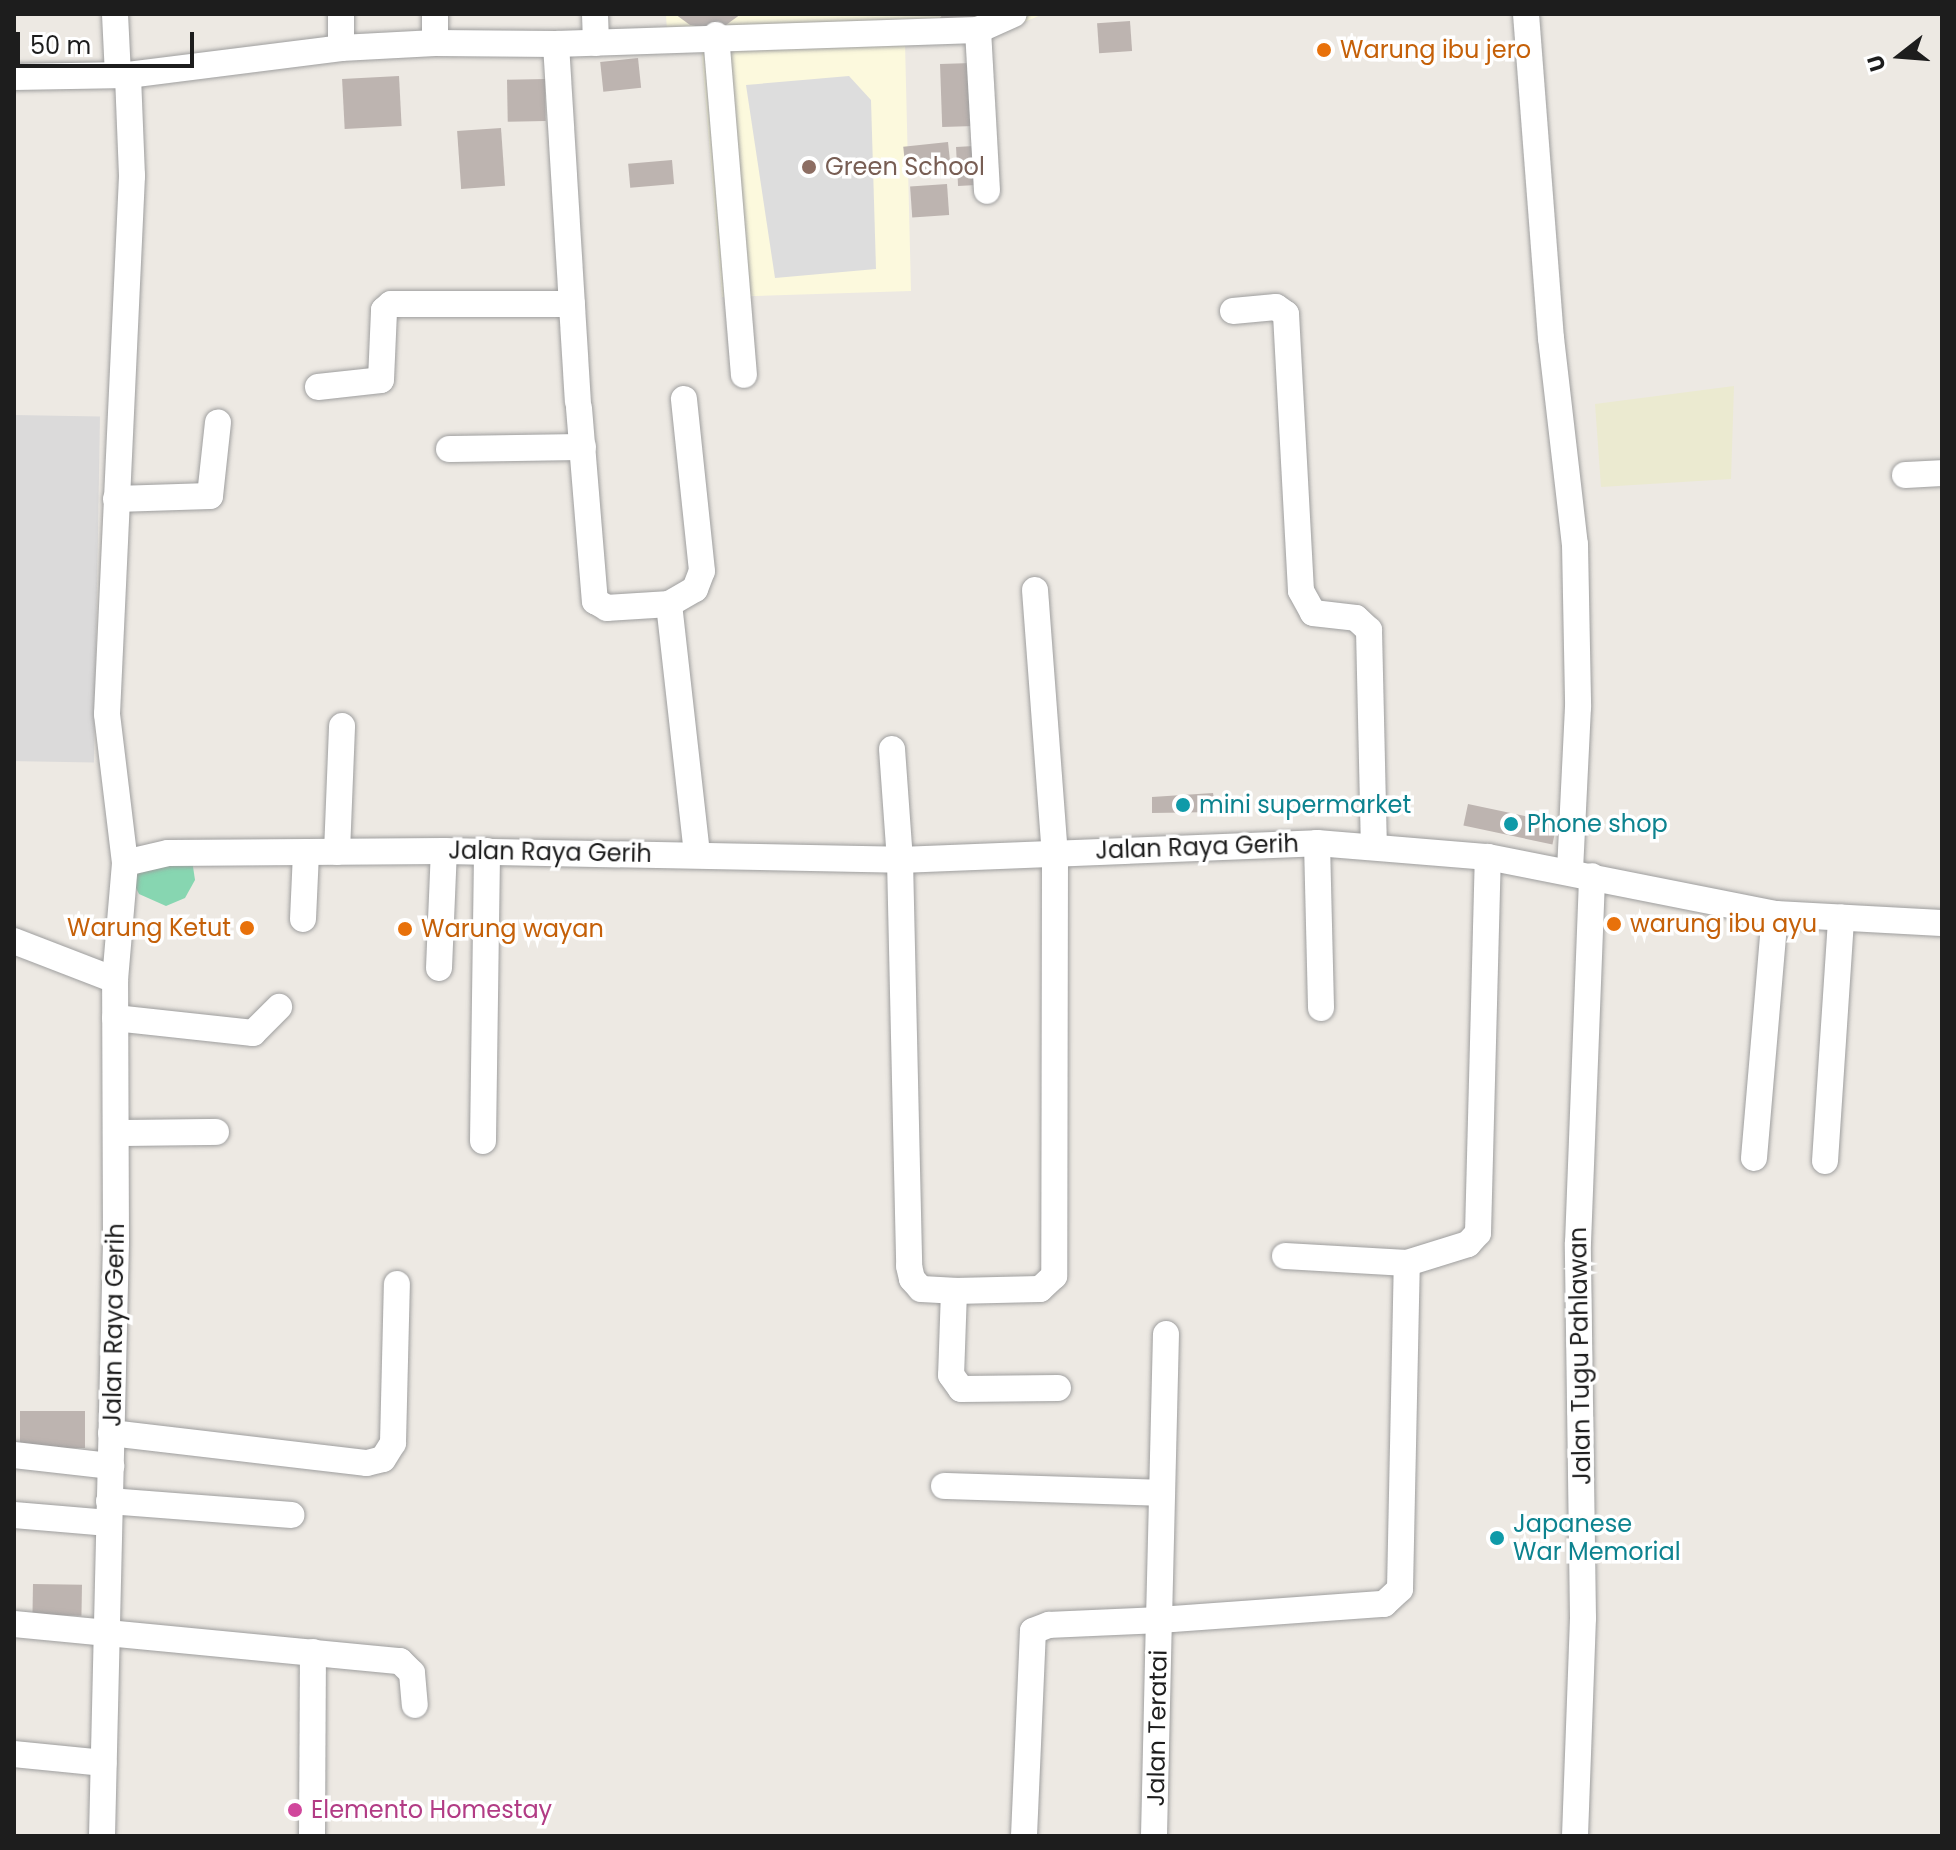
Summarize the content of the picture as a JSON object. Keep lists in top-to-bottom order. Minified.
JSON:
{"streets":{"street":["Jalan Raya Gerih","Jalan Tugu Pahlawan","Jalan Teratai"]},"crossings":[["Jalan Raya Gerih","Jalan Tugu Pahlawan"]],"places":["Warung ibu jero","Green School","mini supermarket","Phone shop","warung ibu ayu","Warung Ketut","Warung wayan","Japanese War Memorial","Elemento Homestay"],"scale_bar":"50 m","north":"left"}
